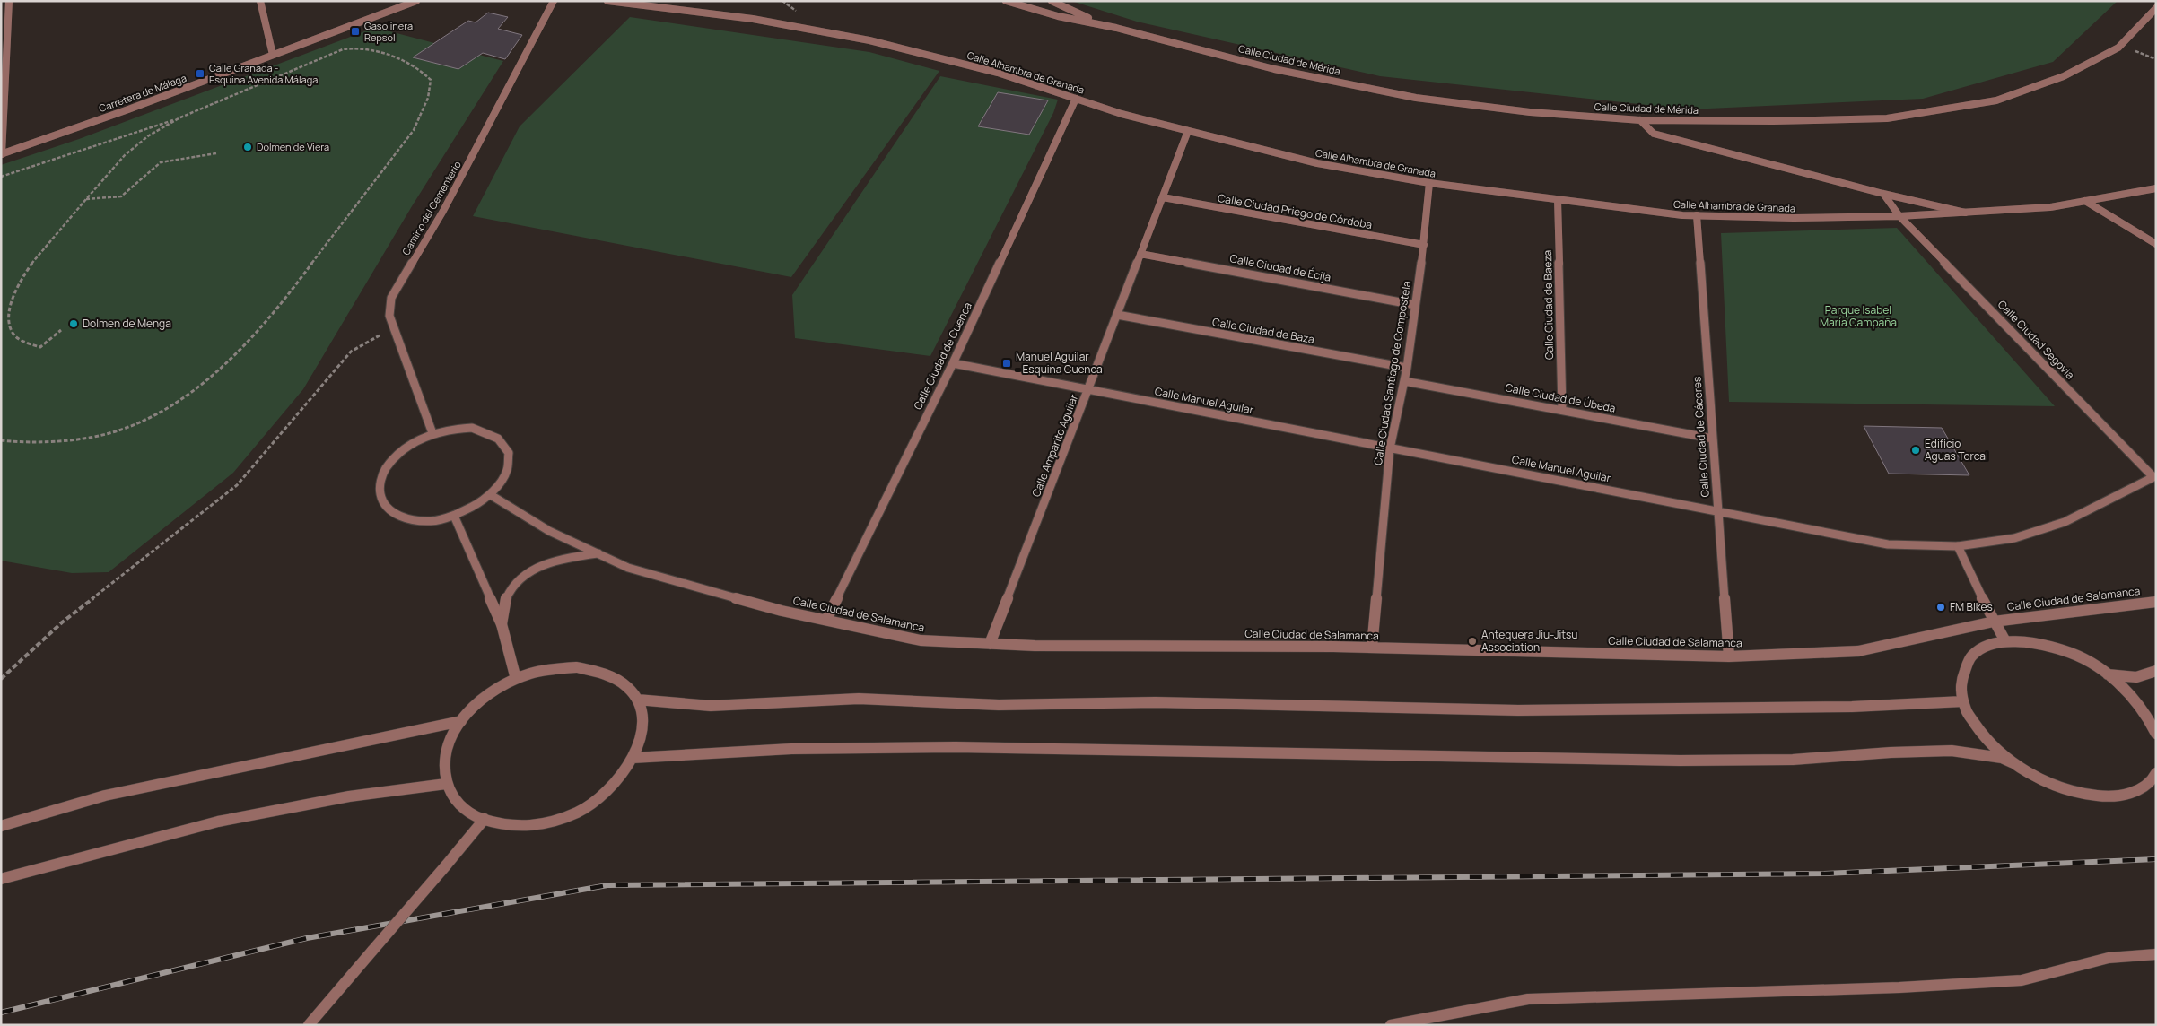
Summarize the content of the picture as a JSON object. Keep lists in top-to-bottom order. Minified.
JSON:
{"streets":{"street":["Calle Ciudad de Mérida","Calle Alhambra de Granada","Carretera de Málaga","Camino del Cementerio","Calle Ciudad Priego de Córdoba","Calle Ciudad de Écija","Calle Ciudad de Baeza","Calle Ciudad de Baza","Calle Ciudad Segovia","Calle Ciudad de Cuenca","Calle Ciudad Santiago de Compostela","Calle Ciudad de Úbeda","Calle Manuel Aguilar","Calle Ciudad de Cáceres","Calle Amparito Aguilar","Calle Ciudad de Salamanca"]},"crossings":[["Calle Alhambra de Granada","Calle Ciudad de Baeza"],["Calle Alhambra de Granada","Calle Ciudad Segovia"],["Calle Alhambra de Granada","Calle Ciudad de Cuenca"],["Calle Alhambra de Granada","Calle Ciudad Santiago de Compostela"],["Calle Alhambra de Granada","Calle Ciudad de Cáceres"],["Calle Alhambra de Granada","Calle Amparito Aguilar"],["Camino del Cementerio","Calle Ciudad de Salamanca"],["Calle Ciudad Priego de Córdoba","Calle Ciudad Santiago de Compostela"],["Calle Ciudad Priego de Córdoba","Calle Amparito Aguilar"],["Calle Ciudad de Écija","Calle Ciudad Santiago de Compostela"],["Calle Ciudad de Écija","Calle Amparito Aguilar"],["Calle Ciudad de Baeza","Calle Ciudad de Úbeda"],["Calle Ciudad de Baza","Calle Ciudad Santiago de Compostela"],["Calle Ciudad de Baza","Calle Amparito Aguilar"],["Calle Ciudad Segovia","Calle Manuel Aguilar"],["Calle Ciudad de Cuenca","Calle Manuel Aguilar"],["Calle Ciudad de Cuenca","Calle Ciudad de Salamanca"],["Calle Ciudad Santiago de Compostela","Calle Ciudad de Úbeda"],["Calle Ciudad Santiago de Compostela","Calle Manuel Aguilar"],["Calle Ciudad Santiago de Compostela","Calle Ciudad de Salamanca"],["Calle Ciudad de Úbeda","Calle Ciudad de Cáceres"],["Calle Manuel Aguilar","Calle Ciudad de Cáceres"],["Calle Manuel Aguilar","Calle Amparito Aguilar"],["Calle Ciudad de Cáceres","Calle Ciudad de Salamanca"],["Calle Amparito Aguilar","Calle Ciudad de Salamanca"]],"parks":["Parque Isabel María Campaña"],"places":{"transit":["Gasolinera Repsol","Calle Granada - Esquina Avenida Málaga","Manuel Aguilar - Esquina Cuenca"],"other":["Dolmen de Viera","Dolmen de Menga","Edificio Aguas Torcal","FM Bikes","Antequera Jiu-Jitsu Association"]}}
